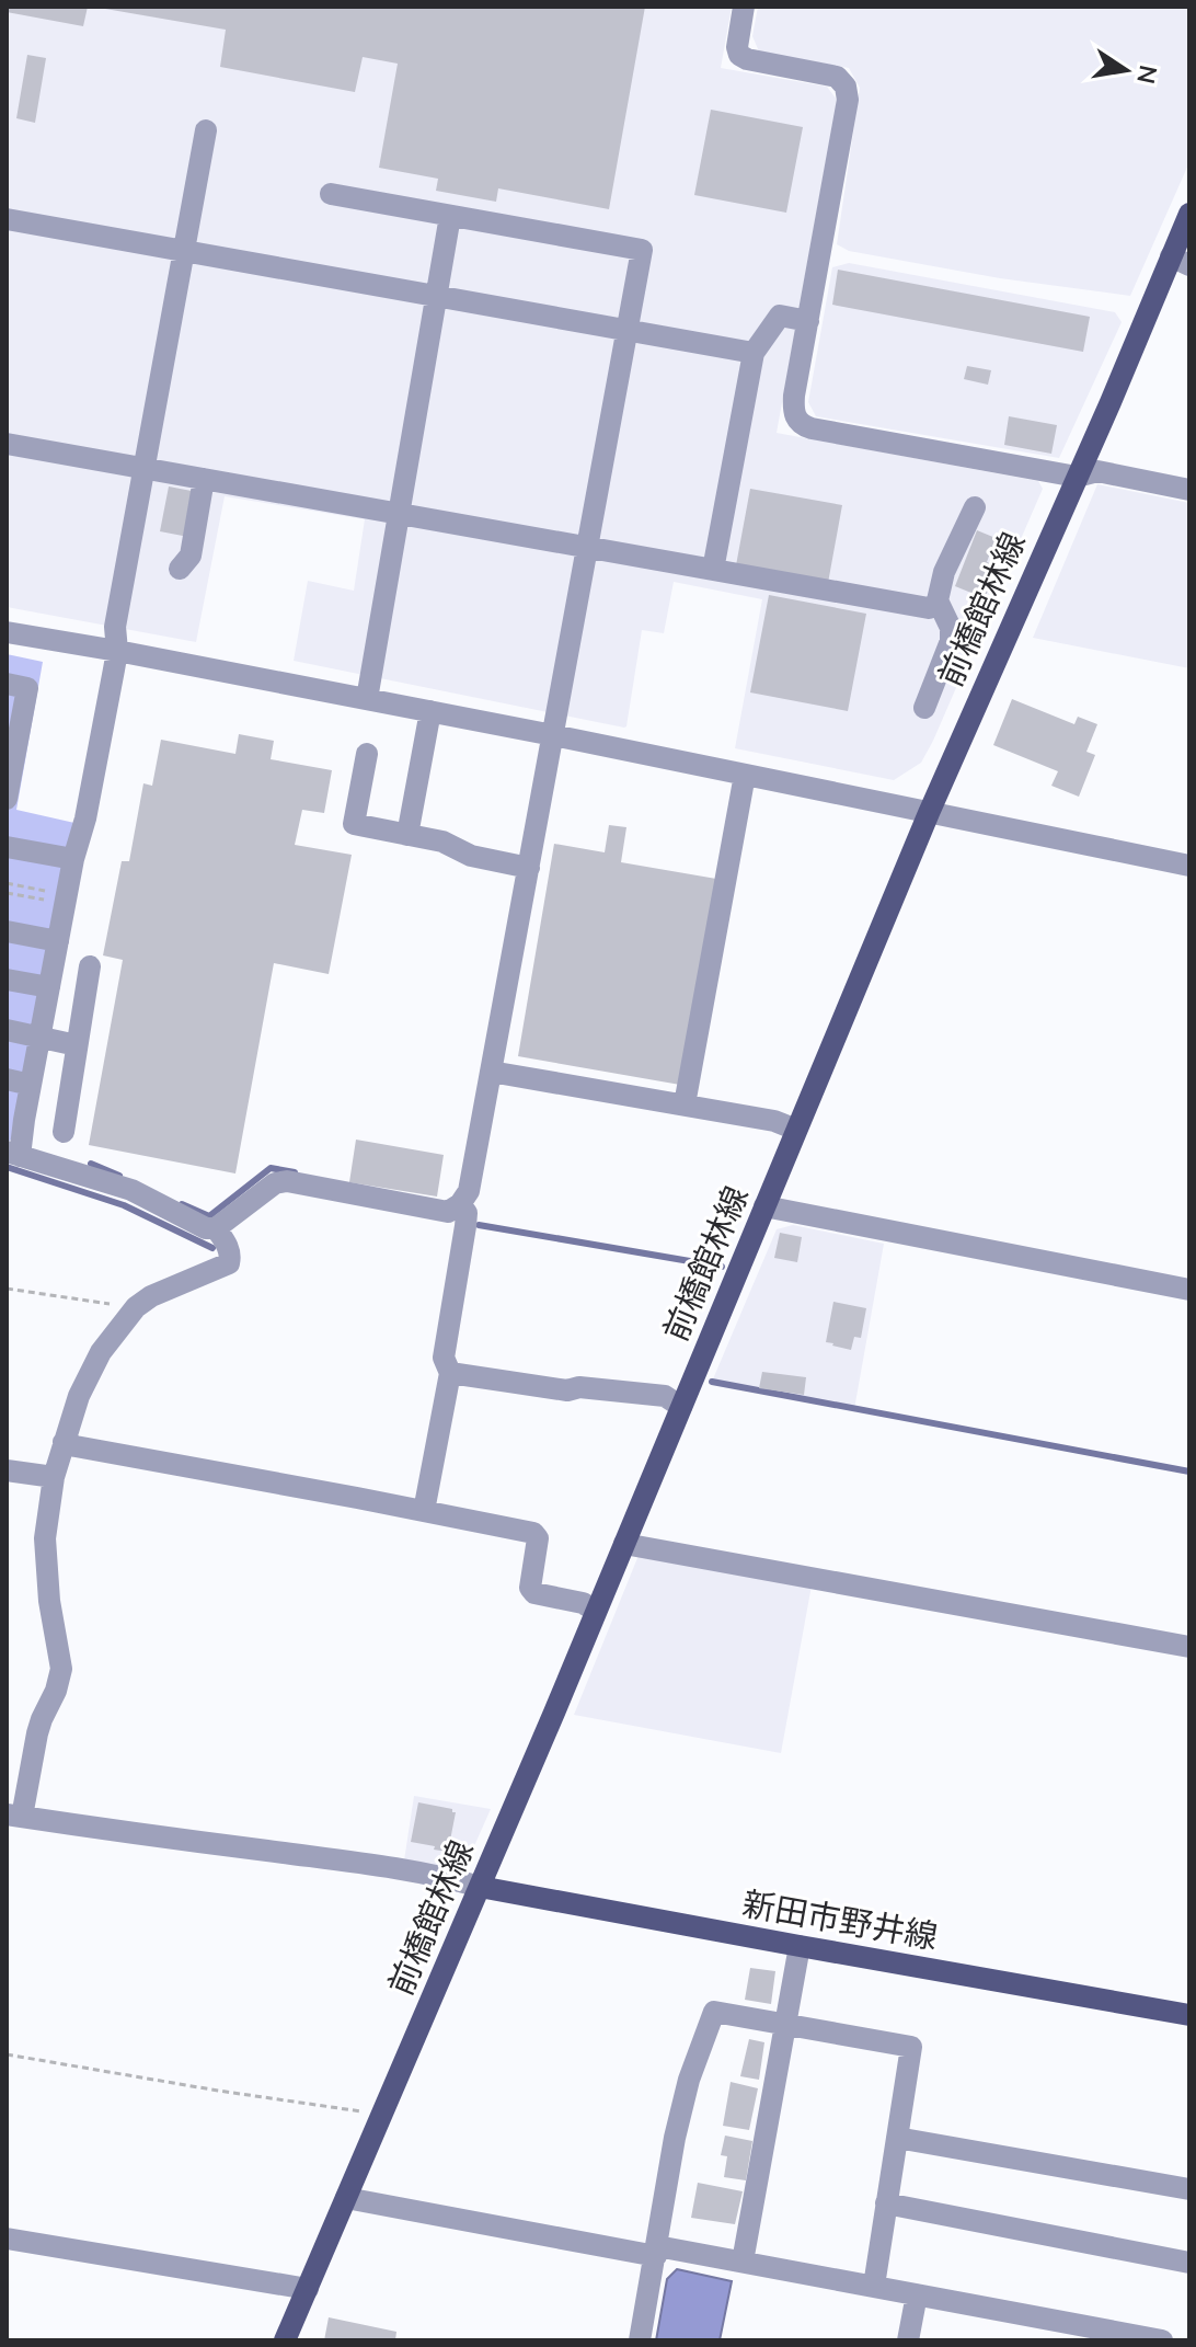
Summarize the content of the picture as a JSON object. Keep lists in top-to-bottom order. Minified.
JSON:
{"streets":{"main road":["前橋館林線","新田市野井線"]},"crossings":[["前橋館林線","新田市野井線"]],"north":"right"}
